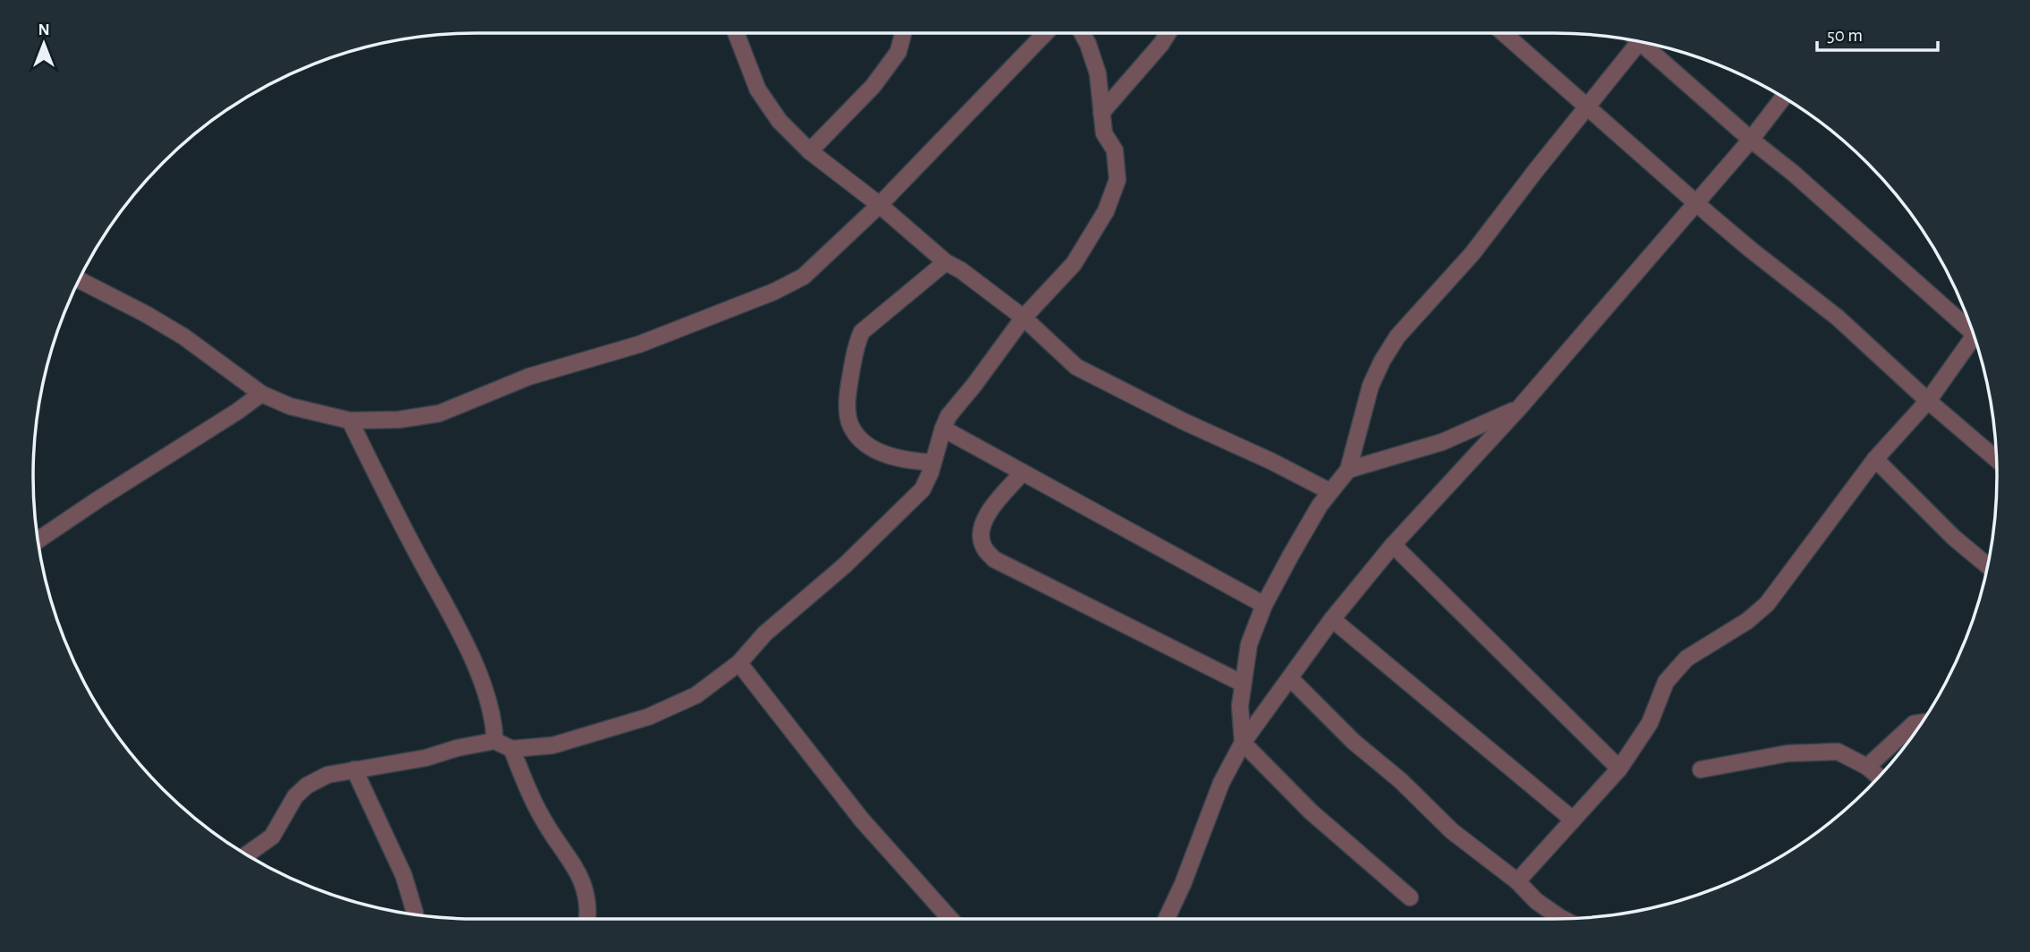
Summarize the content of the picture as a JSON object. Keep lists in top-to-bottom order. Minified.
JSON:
{"scale_bar":"50 m","north":"top"}
